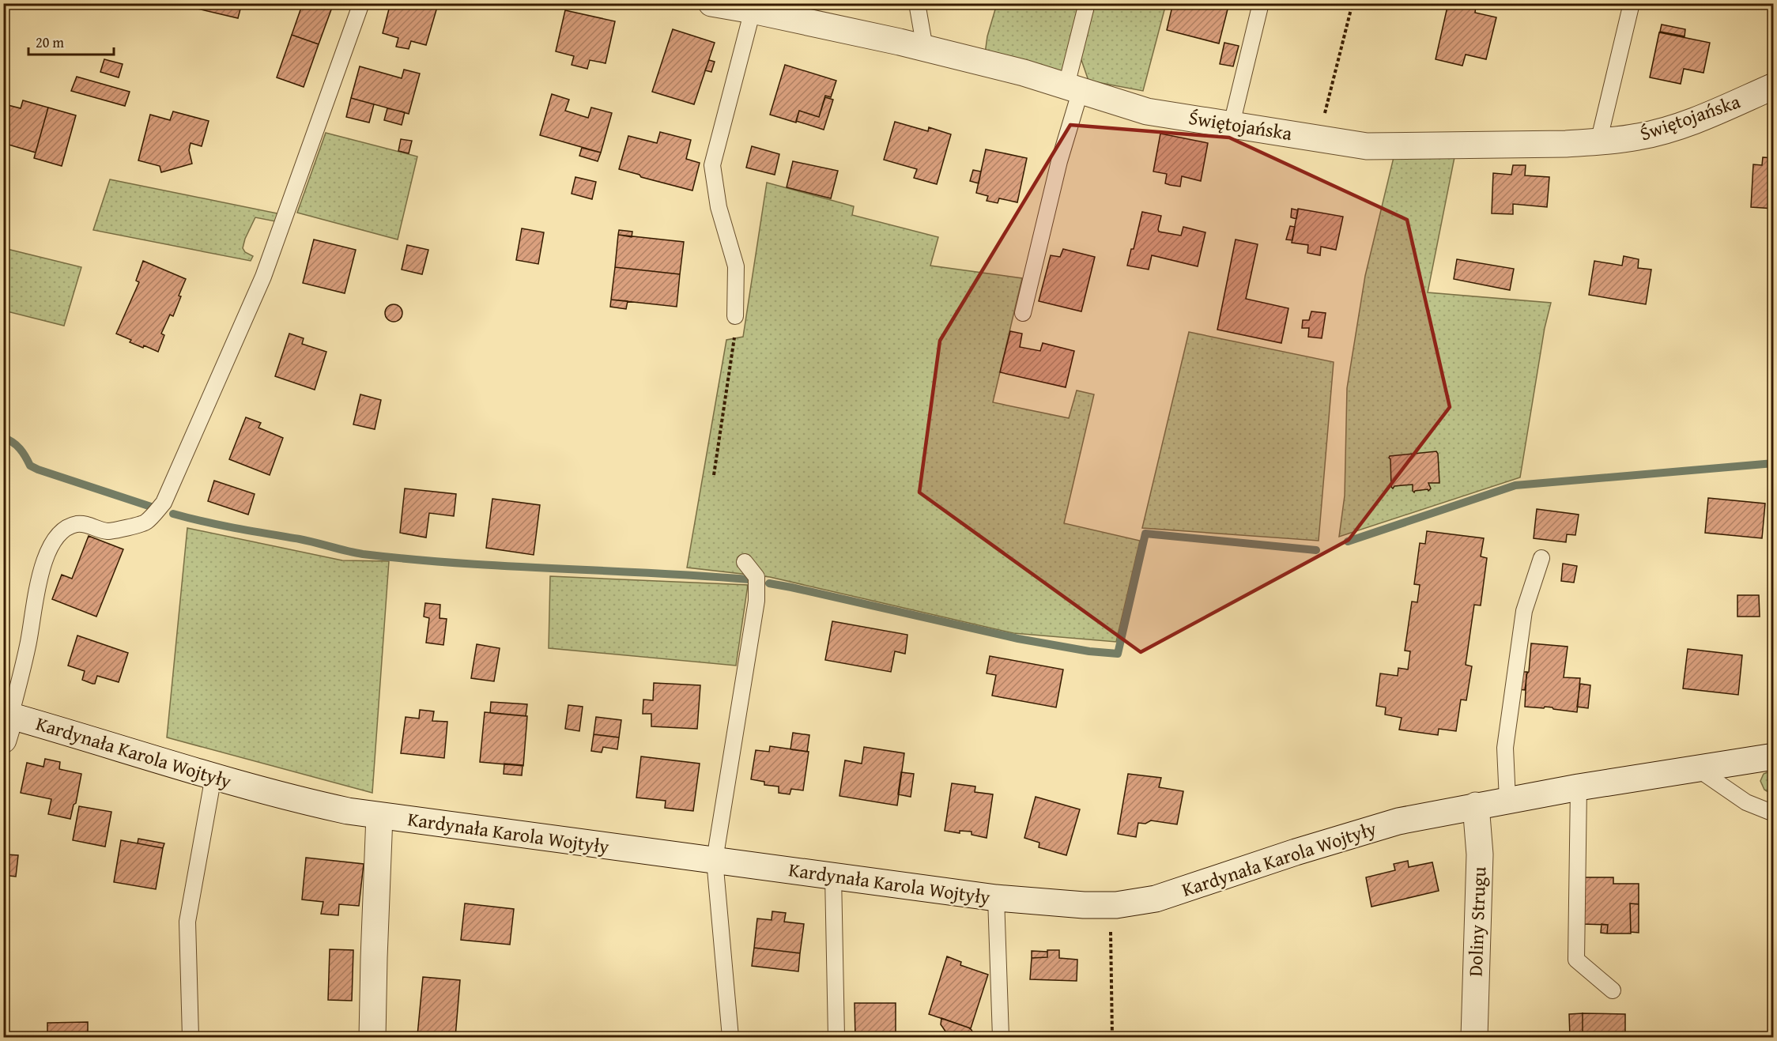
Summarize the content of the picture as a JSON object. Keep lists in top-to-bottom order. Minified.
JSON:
{"streets":{"street":["Świętojańska","Kardynała Karola Wojtyły","Doliny Strugu"]},"crossings":[["Kardynała Karola Wojtyły","Doliny Strugu"]],"scale_bar":"20 m"}
